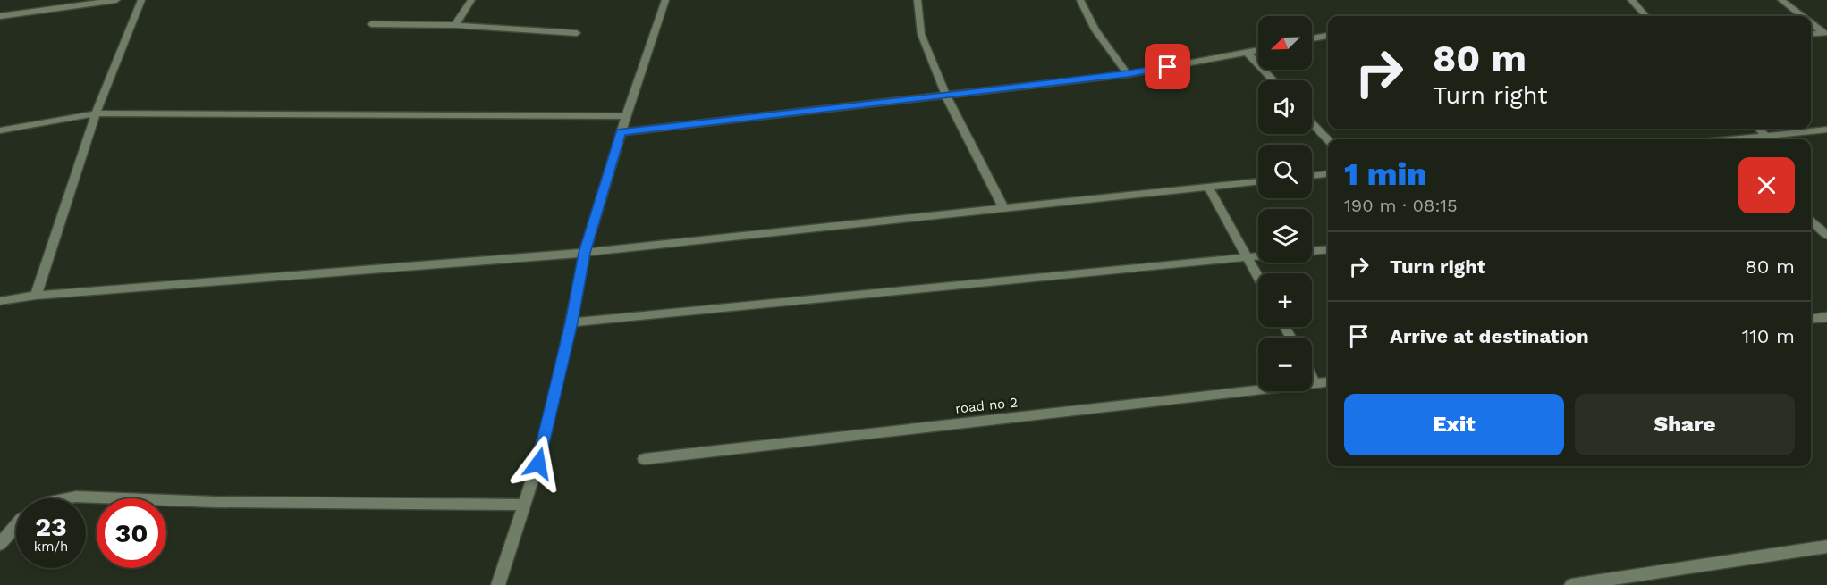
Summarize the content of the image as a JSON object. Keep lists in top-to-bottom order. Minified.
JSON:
{"streets":{"street":["road no 2"]},"north":"bottom left","page":{"map_buttons":["+","−"],"turn":["80 m","Turn right"],"heading":["1 min","190 m · 08:15"],"list":[{"name":"Turn right","value":"80 m"},{"name":"Arrive at destination","value":"110 m"}],"buttons":["Exit","Share"],"speed":"23 km/h","limit":"30"}}
